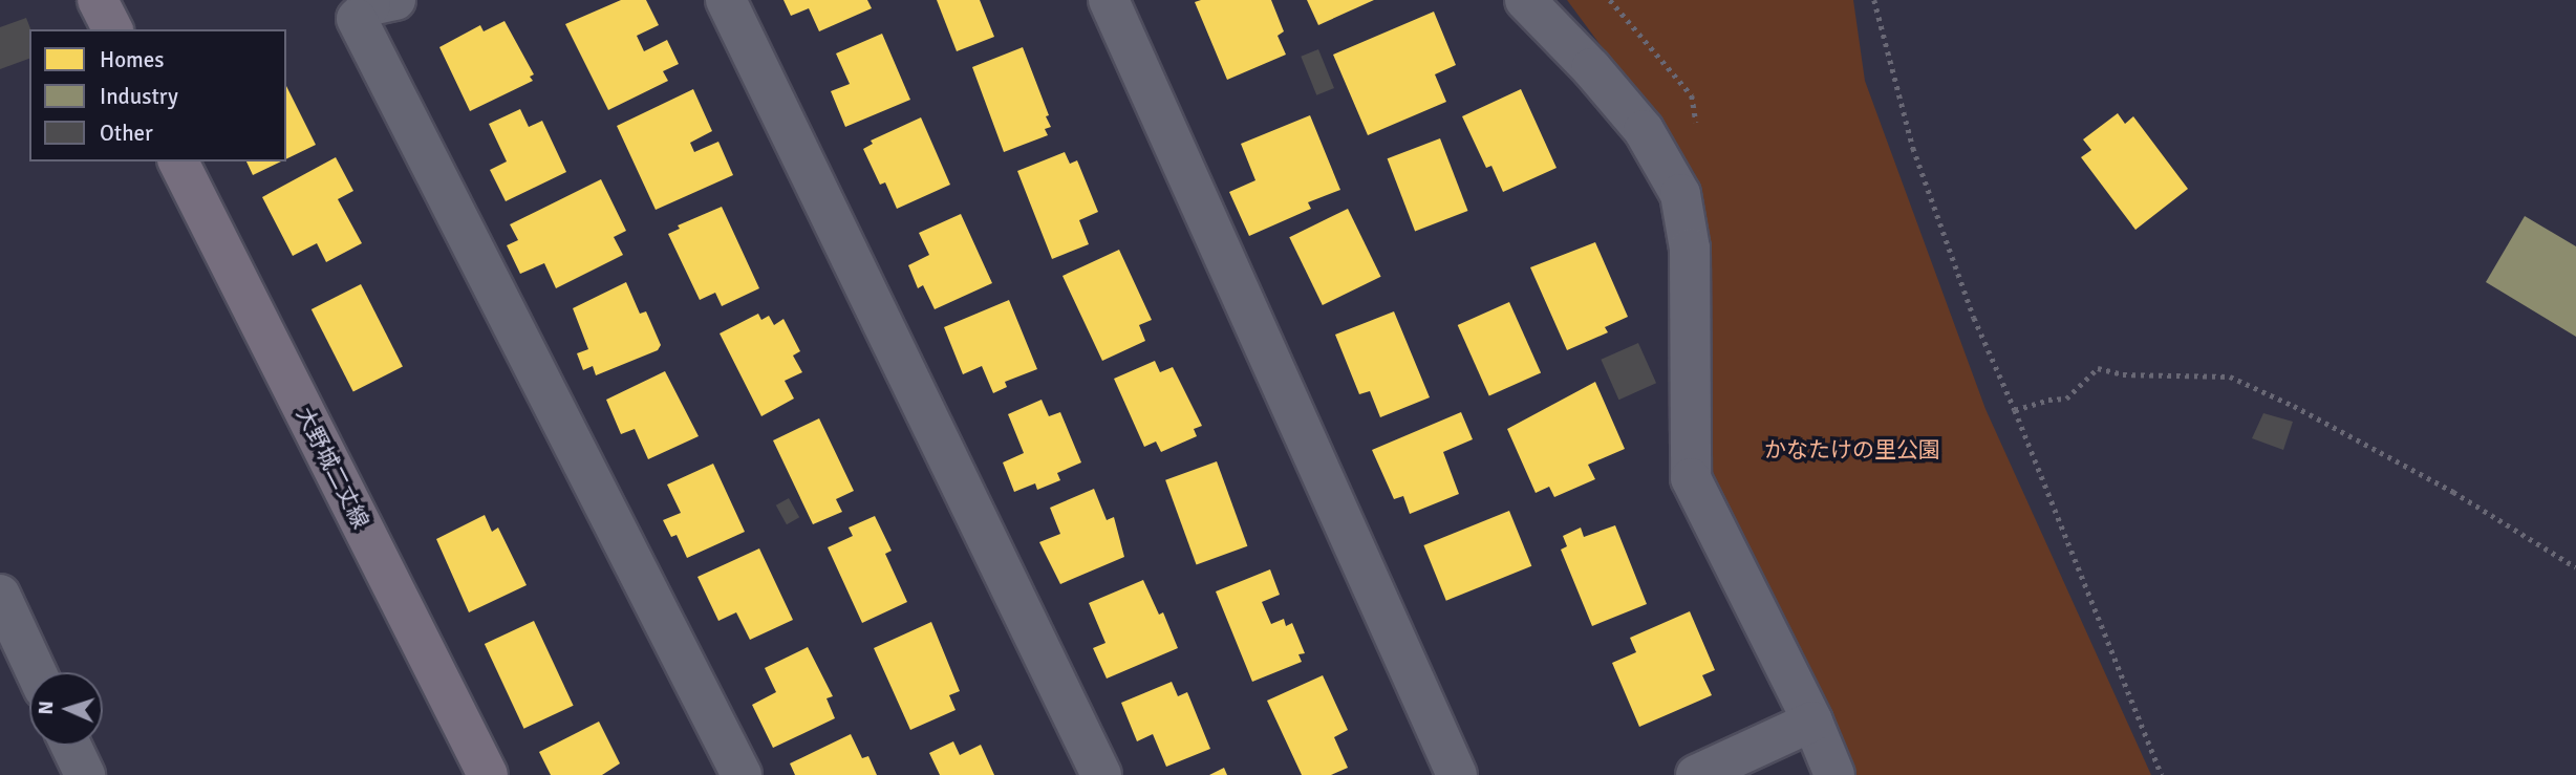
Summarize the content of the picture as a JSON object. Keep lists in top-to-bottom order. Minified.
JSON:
{"streets":{"main road":["大野城二丈線"]},"parks":["かなたけの里公園"],"legend":["Homes","Industry","Other"],"north":"left"}
